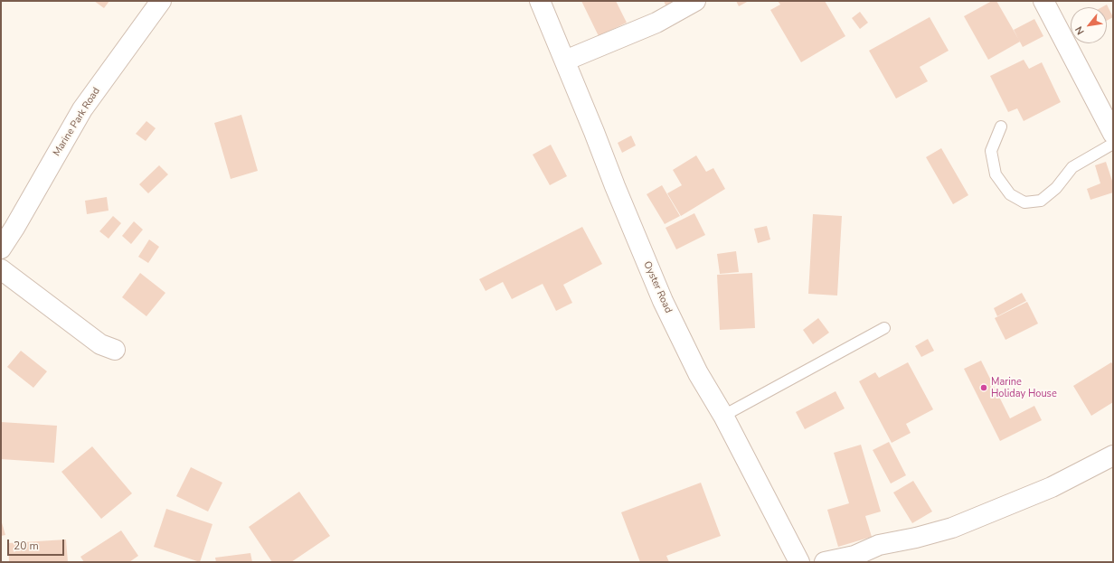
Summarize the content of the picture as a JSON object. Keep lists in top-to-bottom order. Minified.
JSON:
{"streets":{"street":["Marine Park Road","Oyster Road"]},"places":["Marine Holiday House"],"scale_bar":"20 m","north":"bottom left"}
